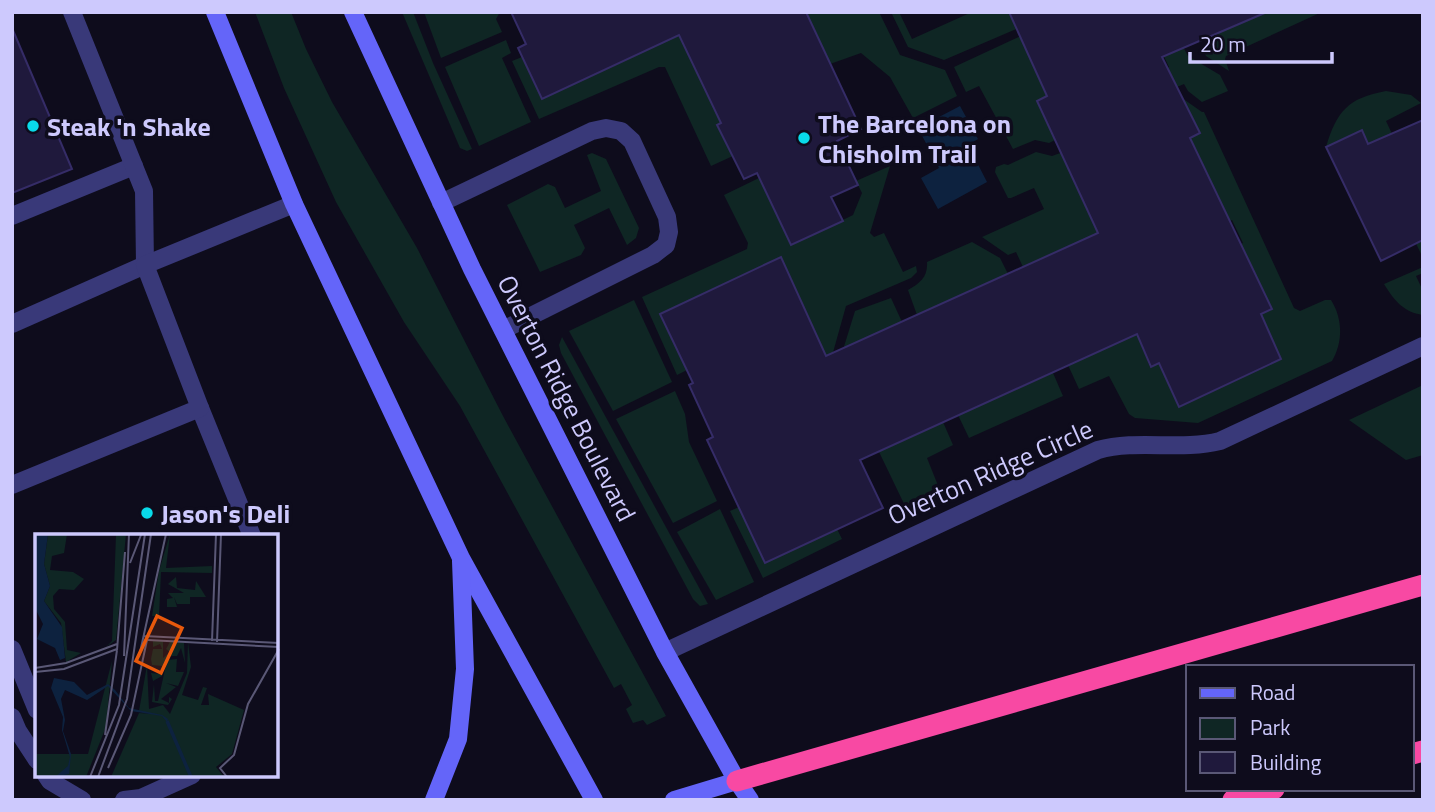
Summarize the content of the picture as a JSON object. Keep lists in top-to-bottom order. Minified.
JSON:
{"streets":{"street":["Overton Ridge Boulevard"],"lane":["Overton Ridge Circle"]},"crossings":[["Overton Ridge Boulevard","Overton Ridge Circle"]],"places":["Steak 'n Shake","The Barcelona on Chisholm Trail","Jason's Deli"],"legend":["Road","Park","Building"],"scale_bar":"20 m"}
